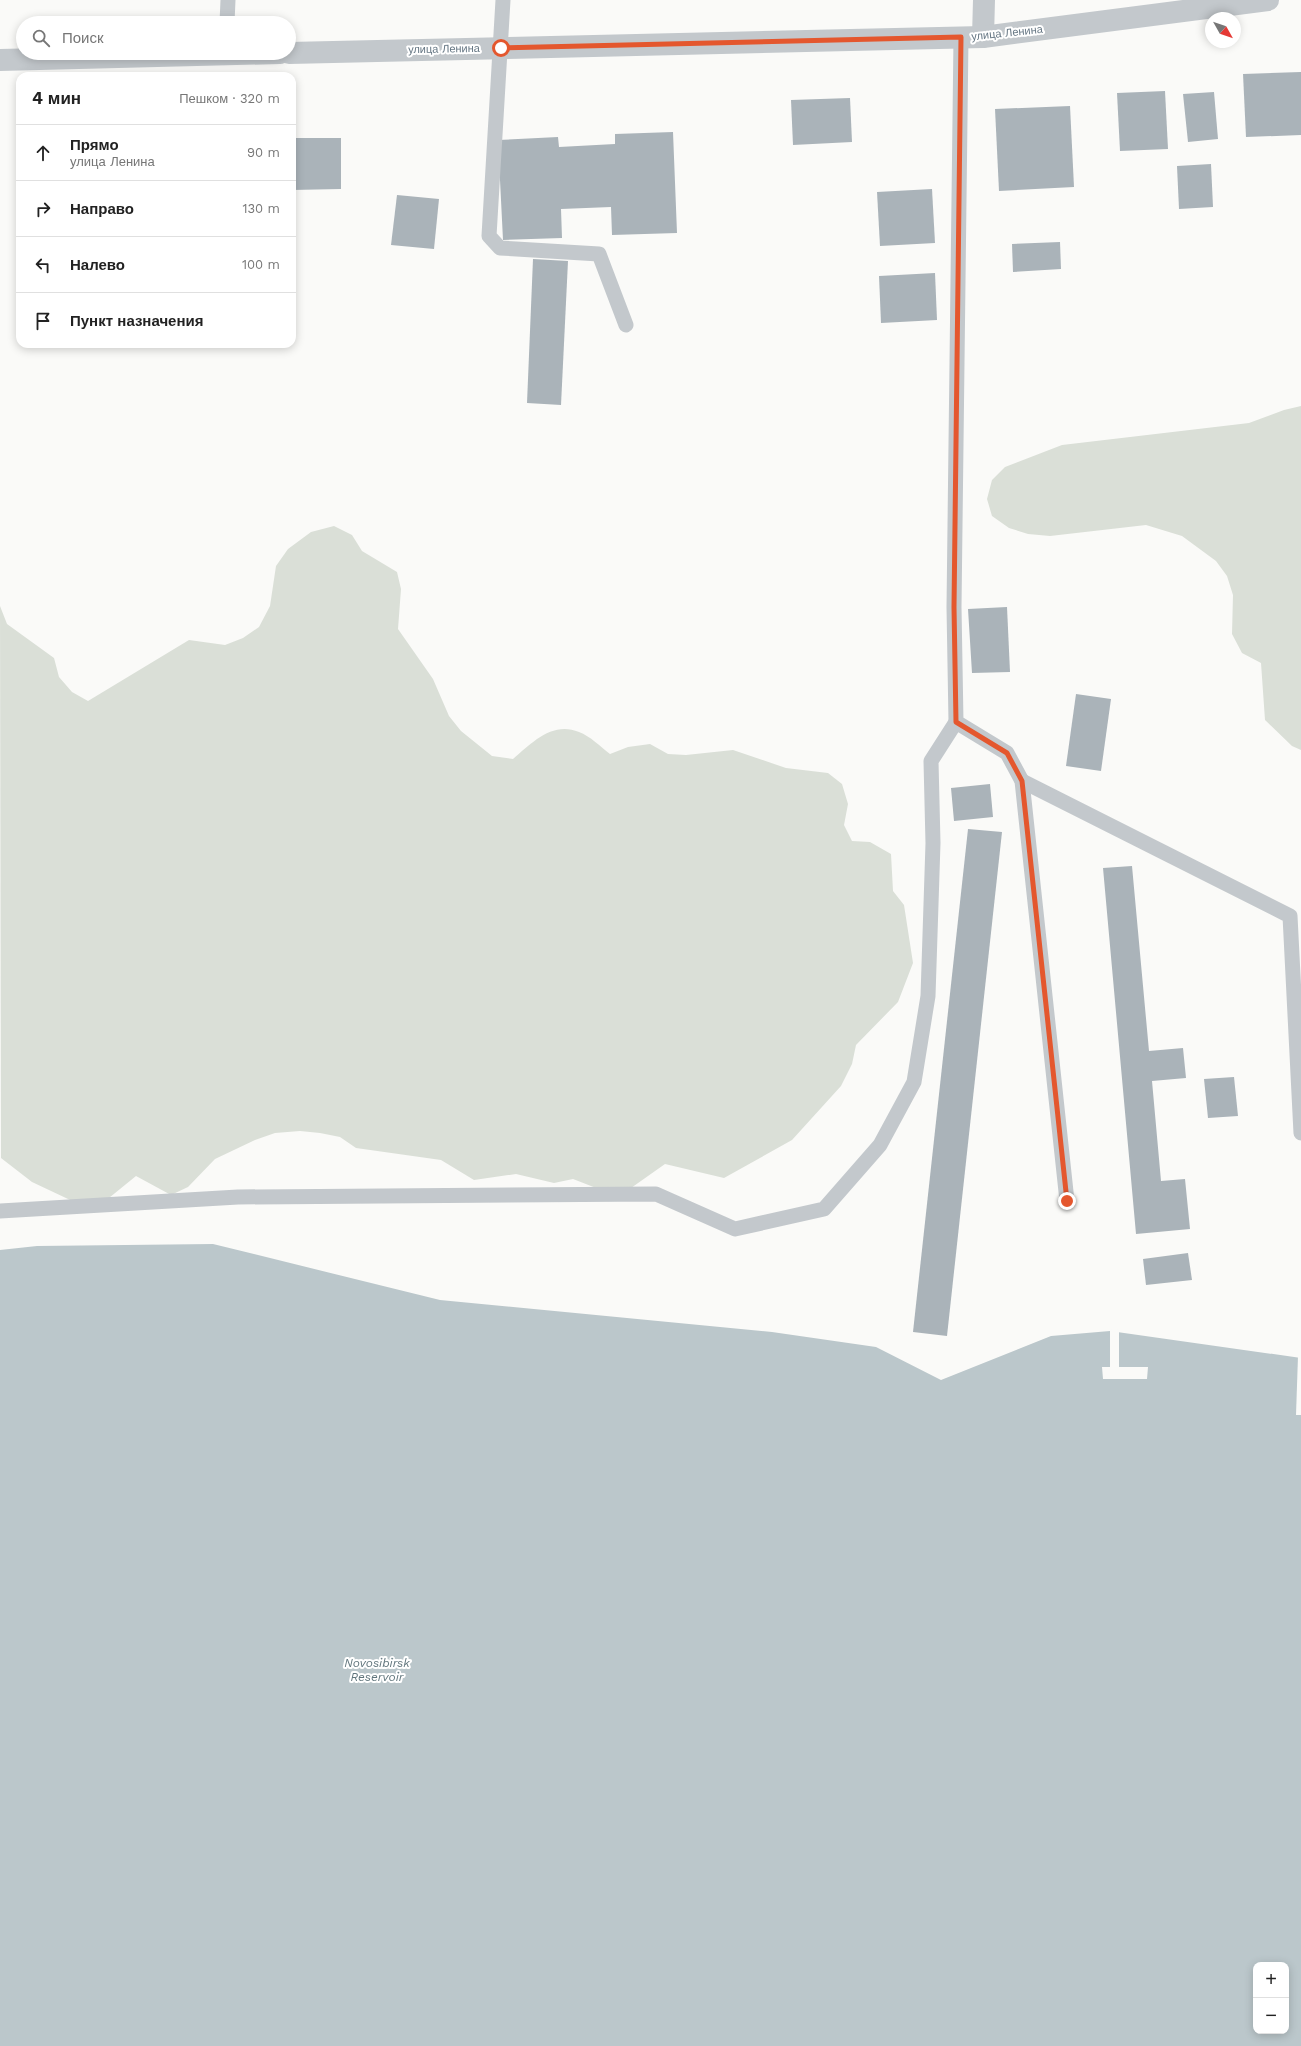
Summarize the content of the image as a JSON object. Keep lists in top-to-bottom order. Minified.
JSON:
{"streets":{"street":["улица Ленина"]},"water":["Novosibirsk Reservoir"],"north":"bottom right","page":{"search":"Поиск","heading":["4 мин","Пешком · 320 m"],"list":[["Прямо","улица Ленина","90 m"],["Направо","130 m"],["Налево","100 m"],"Пункт назначения"],"map_buttons":["+","−"]}}
